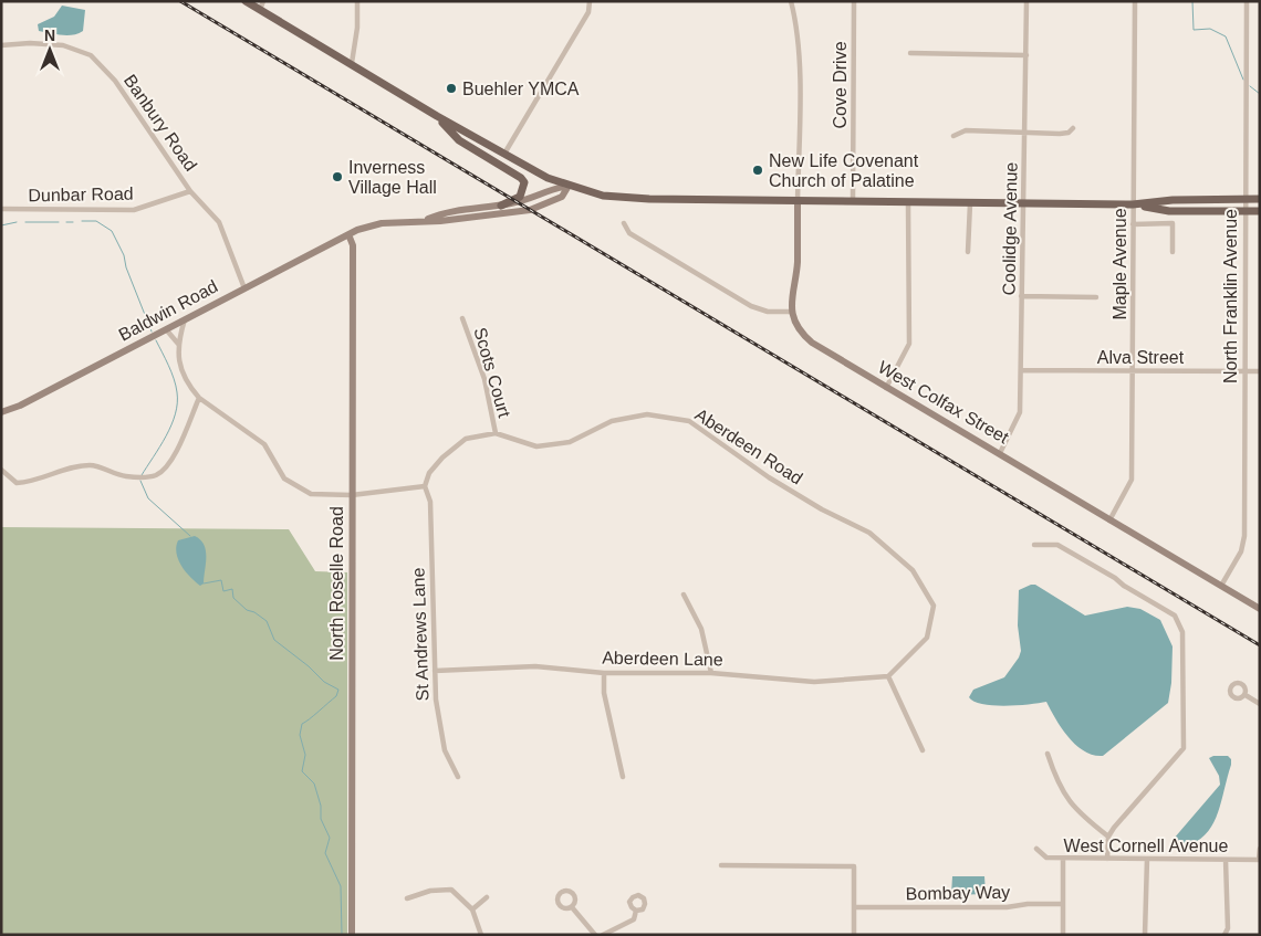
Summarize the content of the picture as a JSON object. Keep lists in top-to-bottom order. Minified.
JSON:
{"streets":{"main road":["Baldwin Road","West Colfax Street","North Roselle Road"],"street":["Cove Drive","Banbury Road","Dunbar Road","Coolidge Avenue","Maple Avenue","North Franklin Avenue","Alva Street","Scots Court","Aberdeen Road","St Andrews Lane","Aberdeen Lane","West Cornell Avenue","Bombay Way"]},"crossings":[["Banbury Road","Dunbar Road"],["Banbury Road","Baldwin Road"],["Coolidge Avenue","Alva Street"],["Coolidge Avenue","West Colfax Street"],["Maple Avenue","Alva Street"],["Maple Avenue","West Colfax Street"],["North Franklin Avenue","Alva Street"],["North Franklin Avenue","West Colfax Street"],["Baldwin Road","North Roselle Road"],["Scots Court","Aberdeen Road"],["Aberdeen Road","St Andrews Lane"],["Aberdeen Road","Aberdeen Lane"],["St Andrews Lane","Aberdeen Lane"]],"places":["Buehler YMCA","New Life Covenant Church of Palatine","Inverness Village Hall"],"north":"top"}
